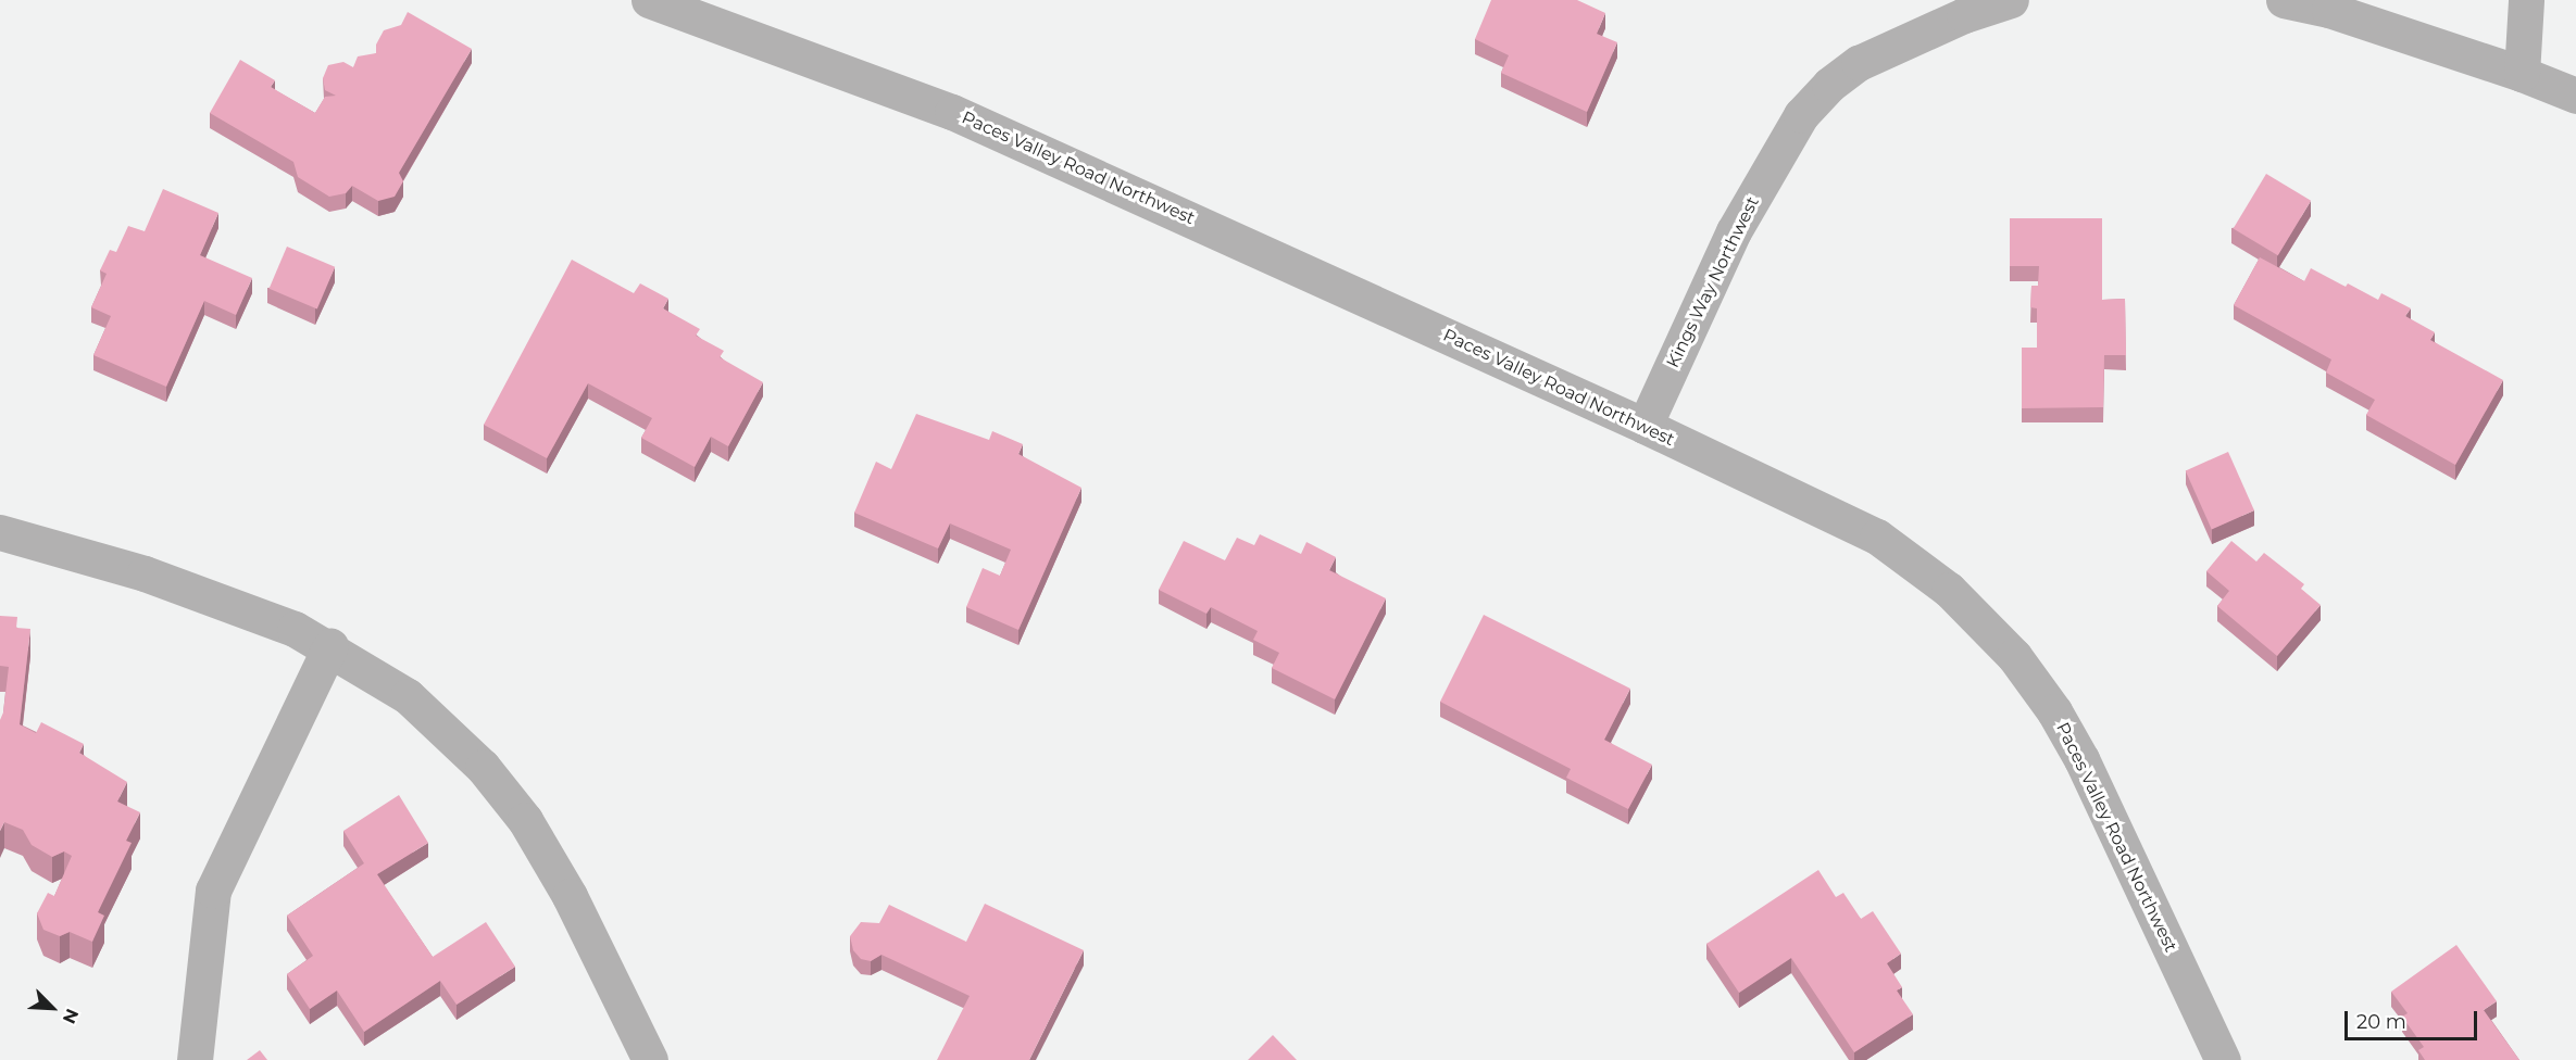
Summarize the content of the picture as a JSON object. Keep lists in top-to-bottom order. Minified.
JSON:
{"streets":{"street":["Paces Valley Road Northwest","Kings Way Northwest"]},"crossings":[["Paces Valley Road Northwest","Kings Way Northwest"]],"scale_bar":"20 m","north":"bottom right"}
